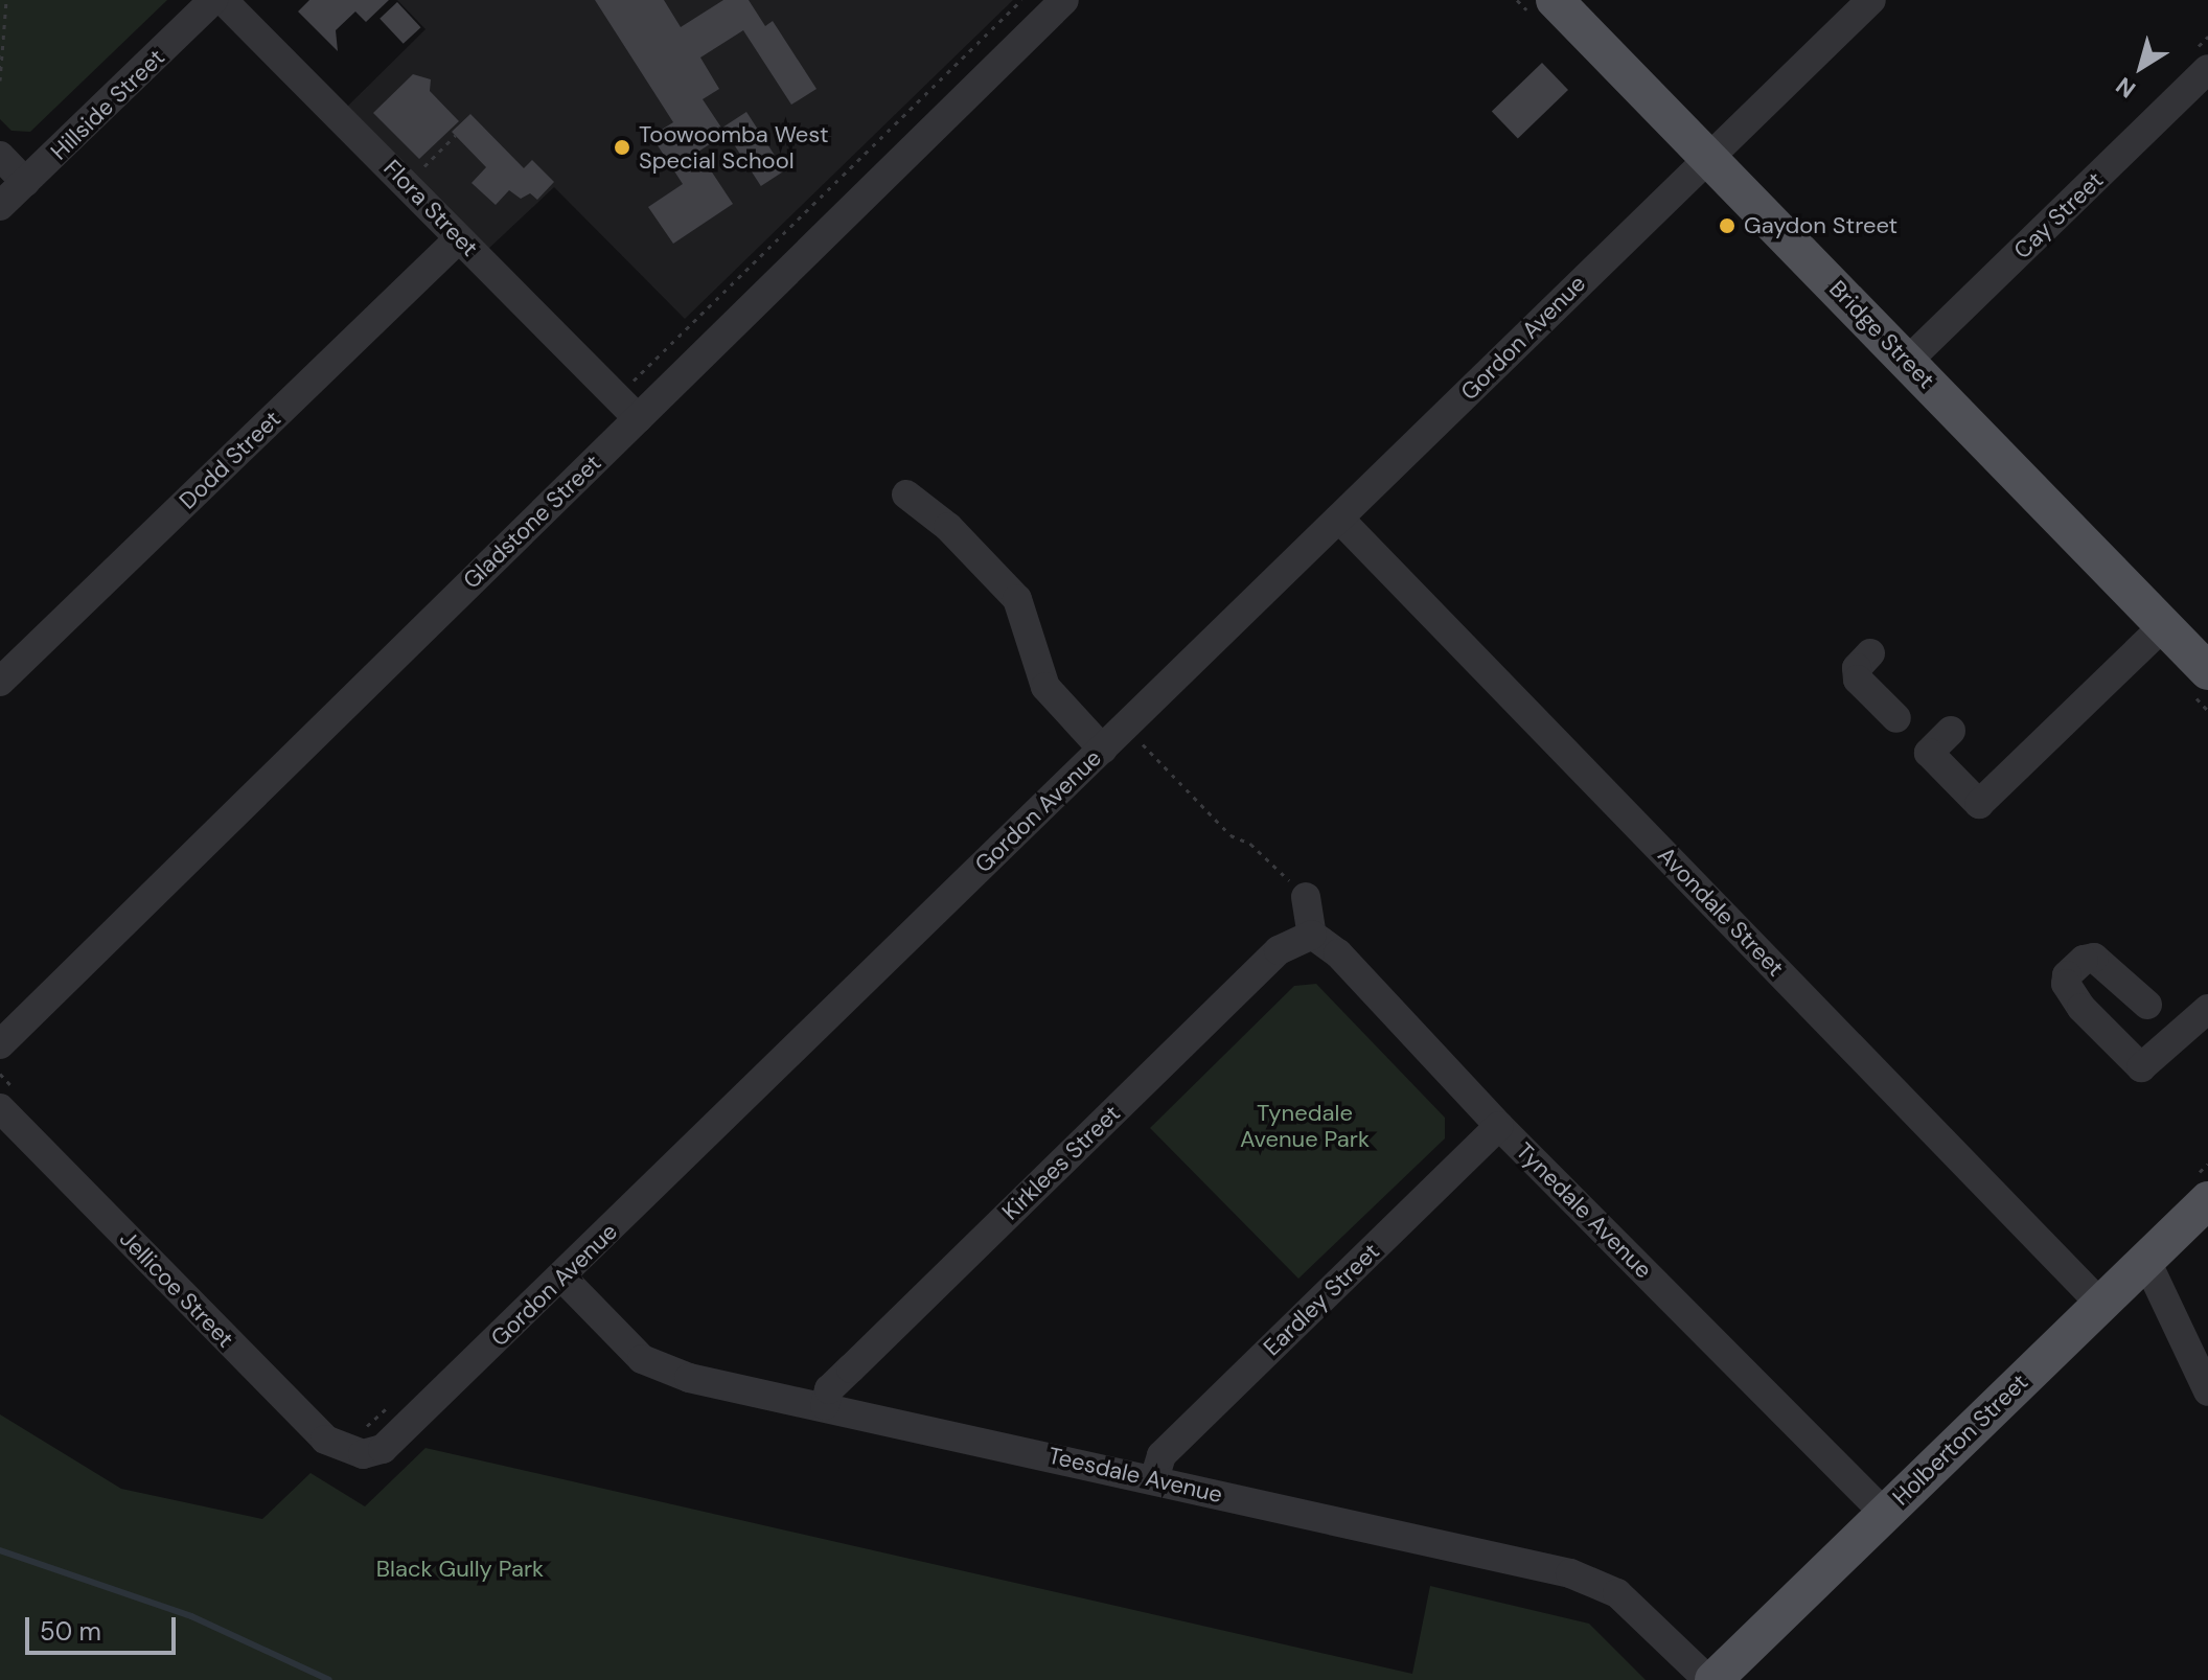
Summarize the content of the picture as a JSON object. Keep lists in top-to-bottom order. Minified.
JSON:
{"streets":{"main road":["Bridge Street","Holberton Street"],"street":["Hillside Street","Flora Street","Cay Street","Gordon Avenue","Dodd Street","Gladstone Street","Avondale Street","Kirklees Street","Tynedale Avenue","Jellicoe Street","Eardley Street","Teesdale Avenue"]},"crossings":[["Flora Street","Dodd Street"],["Flora Street","Gladstone Street"],["Cay Street","Bridge Street"],["Bridge Street","Gordon Avenue"],["Gordon Avenue","Avondale Street"],["Gordon Avenue","Jellicoe Street"],["Gordon Avenue","Teesdale Avenue"],["Avondale Street","Holberton Street"],["Kirklees Street","Tynedale Avenue"],["Kirklees Street","Teesdale Avenue"],["Tynedale Avenue","Eardley Street"],["Tynedale Avenue","Holberton Street"],["Eardley Street","Teesdale Avenue"],["Holberton Street","Teesdale Avenue"]],"parks":["Tynedale Avenue Park","Black Gully Park"],"places":["Toowoomba West Special School","Gaydon Street"],"scale_bar":"50 m","north":"bottom left"}
